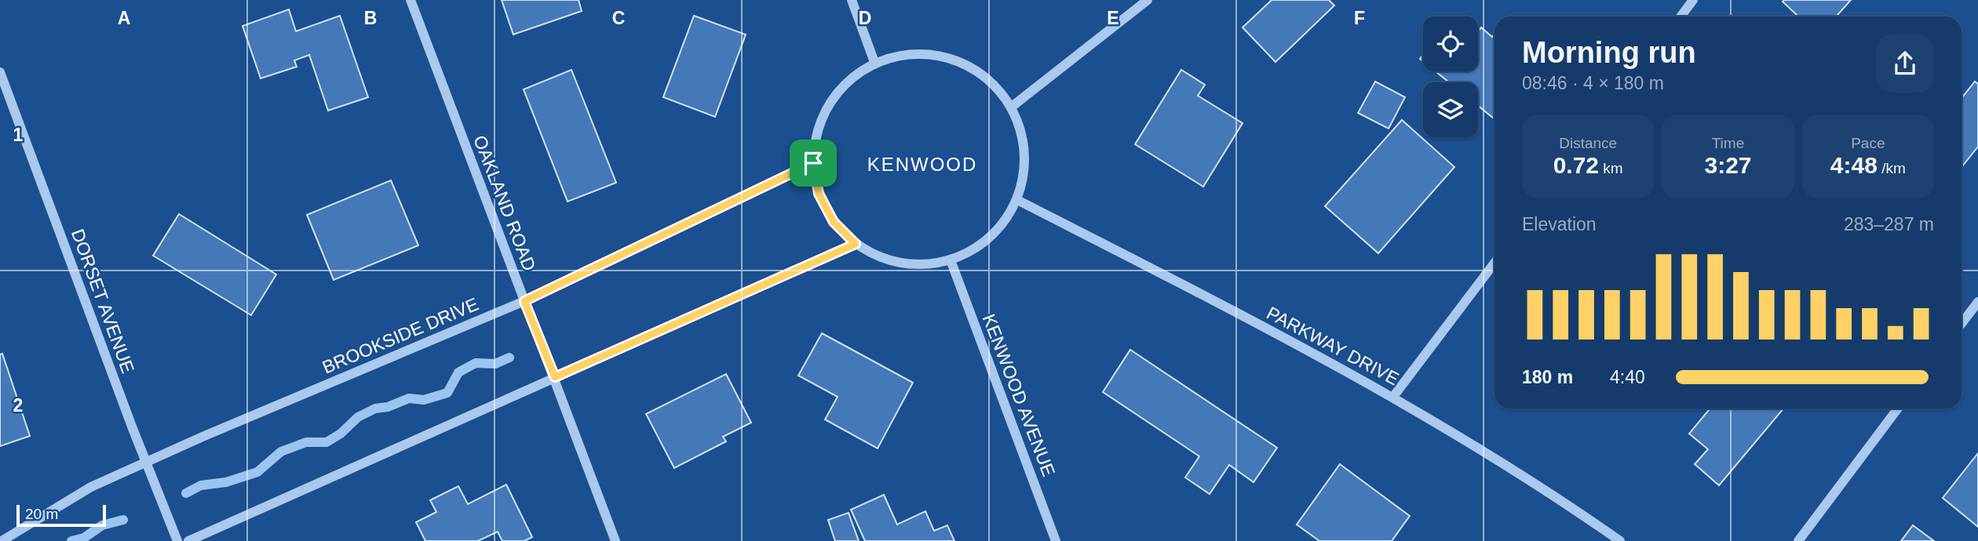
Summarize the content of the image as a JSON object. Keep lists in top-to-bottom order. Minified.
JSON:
{"streets":{"street":["OAKLAND ROAD","DORSET AVENUE","BROOKSIDE DRIVE","PARKWAY DRIVE","KENWOOD AVENUE"]},"crossings":[["OAKLAND ROAD","BROOKSIDE DRIVE"],["DORSET AVENUE","BROOKSIDE DRIVE"]],"districts":["KENWOOD"],"scale_bar":"20 m","page":{"heading":["Morning run","08:46 · 4 × 180 m"],"stats":[["Distance","0.72 km"],["Time","3:27"],["Pace","4:48 /km"]],"chart":["Elevation","283–287 m"],"list":[{"name":"180 m","note":"4:40"}],"scale":"20 m"},"grid":{"columns":["A","B","C","D","E","F"],"rows":["1","2"]}}
